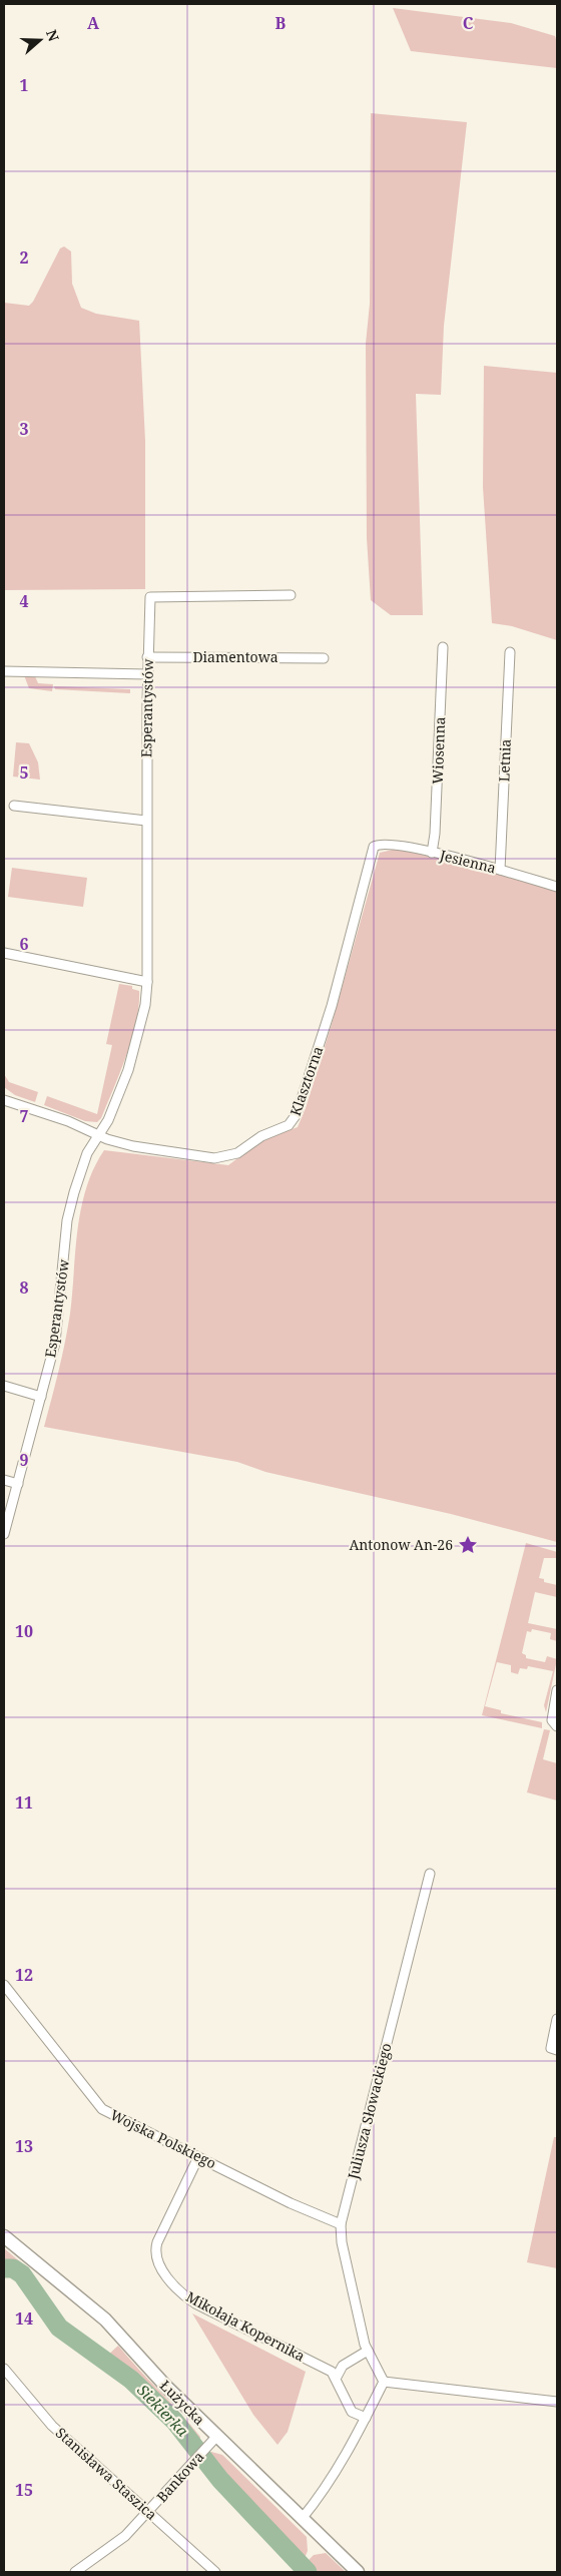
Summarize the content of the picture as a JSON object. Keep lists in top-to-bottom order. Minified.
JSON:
{"streets":{"street":["Diamentowa","Esperantystów","Wiosenna","Letnia","Jesienna","Klasztorna","Juliusza Słowackiego","Wojska Polskiego","Mikołaja Kopernika","Łużycka","Stanisława Staszica","Bankowa"]},"crossings":[["Diamentowa","Esperantystów"],["Esperantystów","Klasztorna"],["Wiosenna","Jesienna"],["Letnia","Jesienna"],["Jesienna","Klasztorna"],["Juliusza Słowackiego","Wojska Polskiego"],["Wojska Polskiego","Mikołaja Kopernika"],["Łużycka","Bankowa"],["Stanisława Staszica","Bankowa"]],"water":["Siekierka"],"places":{"place":["Antonow An-26"]},"north":"right","grid":{"columns":["A","B","C"],"rows":["1","2","3","4","5","6","7","8","9","10","11","12","13","14","15"]}}
